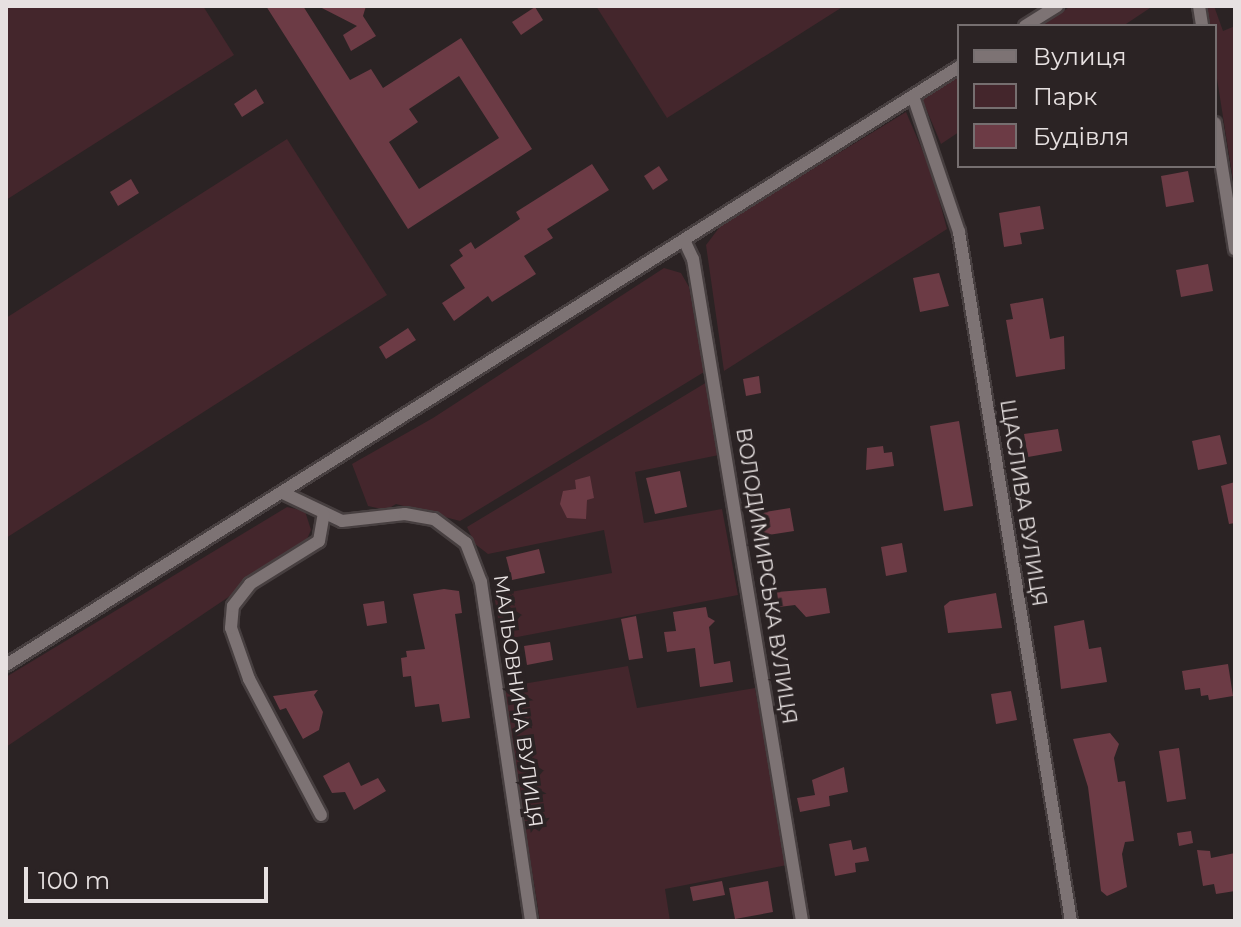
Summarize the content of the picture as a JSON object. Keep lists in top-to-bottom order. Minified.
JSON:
{"streets":{"street":["ЩАСЛИВА ВУЛИЦЯ","ВОЛОДИМИРСЬКА ВУЛИЦЯ","МАЛЬОВНИЧА ВУЛИЦЯ"]},"legend":["Вулиця","Парк","Будівля"],"scale_bar":"100 m"}
